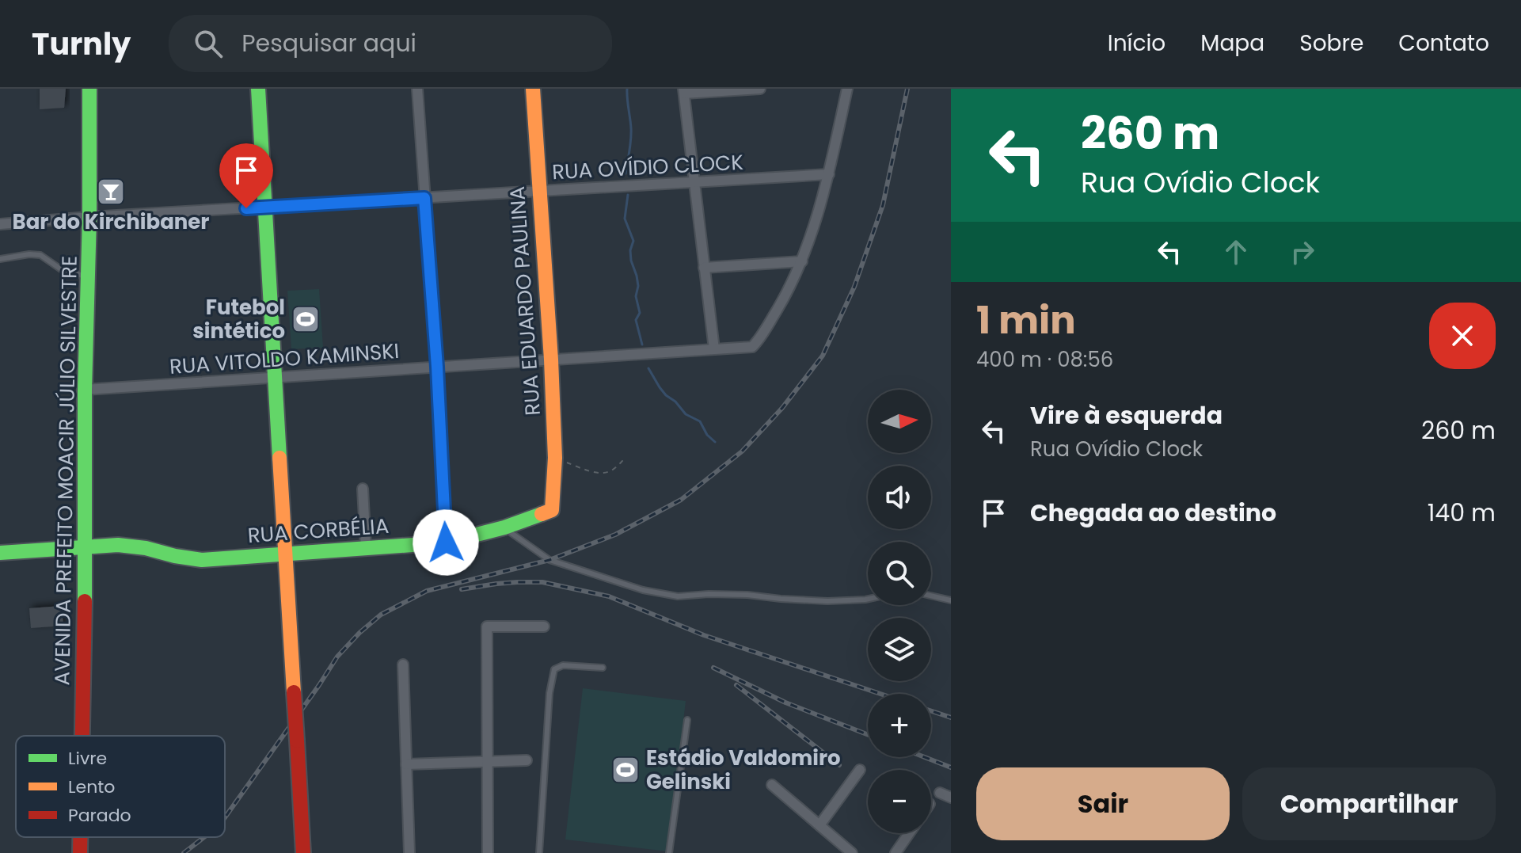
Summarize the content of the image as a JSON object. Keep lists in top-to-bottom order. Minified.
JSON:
{"streets":{"street":["RUA OVÍDIO CLOCK","RUA EDUARDO PAULINA","RUA VITOLDO KAMINSKI","AVENIDA PREFEITO MOACIR JÚLIO SILVESTRE","RUA CORBÉLIA"]},"crossings":[["RUA OVÍDIO CLOCK","RUA EDUARDO PAULINA"],["RUA OVÍDIO CLOCK","AVENIDA PREFEITO MOACIR JÚLIO SILVESTRE"],["RUA EDUARDO PAULINA","RUA VITOLDO KAMINSKI"],["RUA EDUARDO PAULINA","RUA CORBÉLIA"],["RUA VITOLDO KAMINSKI","AVENIDA PREFEITO MOACIR JÚLIO SILVESTRE"],["AVENIDA PREFEITO MOACIR JÚLIO SILVESTRE","RUA CORBÉLIA"]],"places":{"bar":["Bar do Kirchibaner"],"sports":["Futebol sintético","Estádio Valdomiro Gelinski"]},"legend":["Livre","Lento","Parado"],"north":"right","page":{"header":"Turnly","search":"Pesquisar aqui","nav":["Início","Mapa","Sobre","Contato"],"turn":["260 m","Rua Ovídio Clock"],"heading":["1 min","400 m · 08:56"],"map_buttons":["+","−"],"list":[{"name":"Vire à esquerda","note":"Rua Ovídio Clock","value":"260 m"},{"name":"Chegada ao destino","value":"140 m"}],"buttons":["Sair","Compartilhar"]}}
